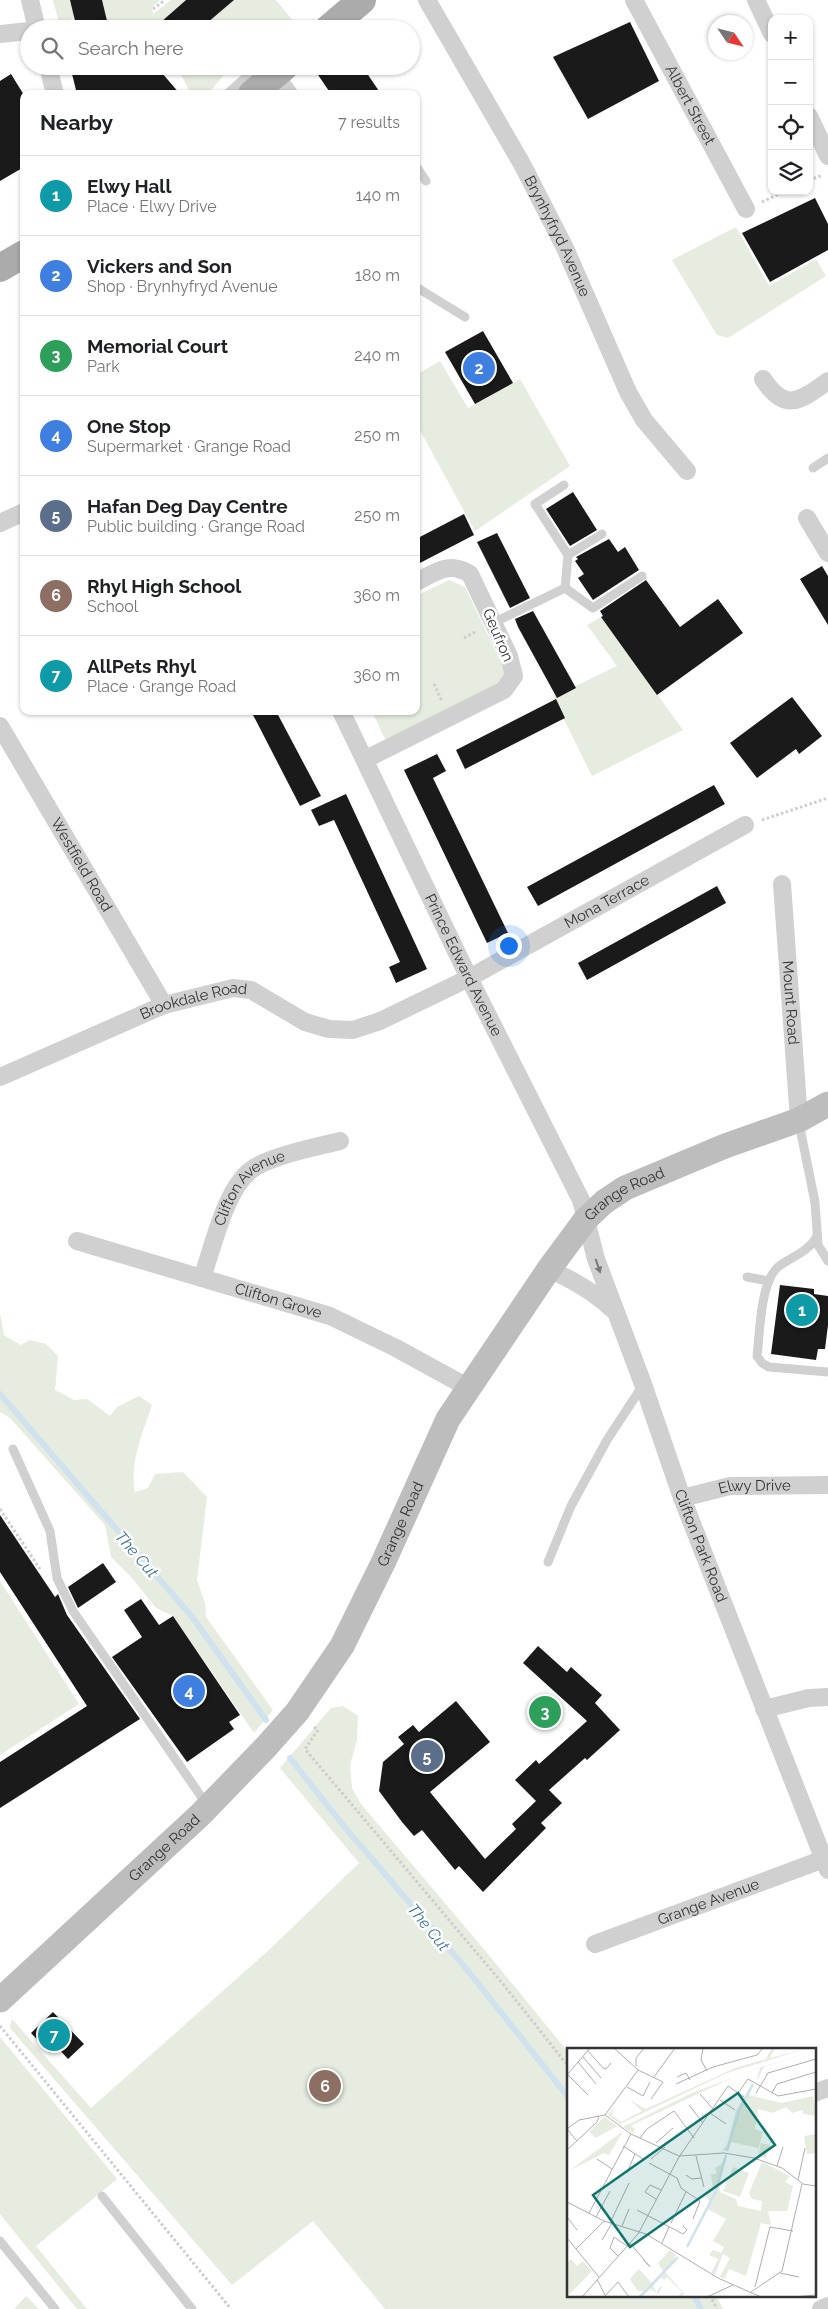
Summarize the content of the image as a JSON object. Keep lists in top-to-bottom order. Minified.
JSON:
{"streets":{"main road":["Grange Road"],"street":["Albert Street","Brynhyfryd Avenue","Geufron","Westfield Road","Mona Terrace","Prince Edward Avenue","Mount Road","Brookdale Road","Clifton Avenue","Clifton Grove","Elwy Drive","Clifton Park Road","Grange Avenue"]},"crossings":[["Geufron","Prince Edward Avenue"],["Westfield Road","Brookdale Road"],["Mona Terrace","Prince Edward Avenue"],["Mona Terrace","Brookdale Road"],["Prince Edward Avenue","Brookdale Road"],["Prince Edward Avenue","Grange Road"],["Prince Edward Avenue","Clifton Park Road"],["Mount Road","Grange Road"],["Clifton Avenue","Clifton Grove"],["Grange Road","Clifton Grove"],["Grange Road","Clifton Park Road"],["Elwy Drive","Clifton Park Road"],["Clifton Park Road","Grange Avenue"]],"water":["The Cut"],"north":"bottom right","page":{"map_buttons":["+","−"],"search":"Search here","heading":["Nearby","7 results"],"list":[{"mark":"1","name":"Elwy Hall","note":"Place · Elwy Drive","value":"140 m"},{"mark":"2","name":"Vickers and Son","note":"Shop · Brynhyfryd Avenue","value":"180 m"},{"mark":"3","name":"Memorial Court","note":"Park","value":"240 m"},{"mark":"4","name":"One Stop","note":"Supermarket · Grange Road","value":"250 m"},{"mark":"5","name":"Hafan Deg Day Centre","note":"Public building · Grange Road","value":"250 m"},{"mark":"6","name":"Rhyl High School","note":"School","value":"360 m"},{"mark":"7","name":"AllPets Rhyl","note":"Place · Grange Road","value":"360 m"}],"pins":["2","1","4","3","5","7","6"]}}
